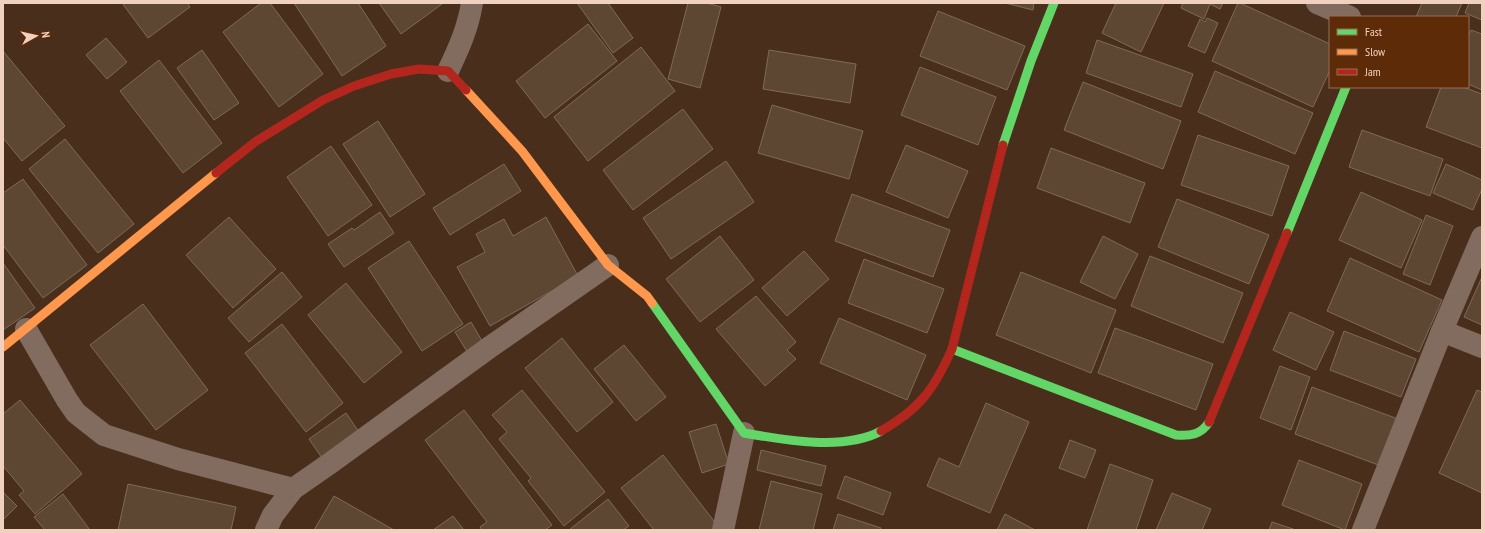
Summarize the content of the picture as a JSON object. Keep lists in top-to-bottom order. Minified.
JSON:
{"legend":["Fast","Slow","Jam"],"north":"right"}
